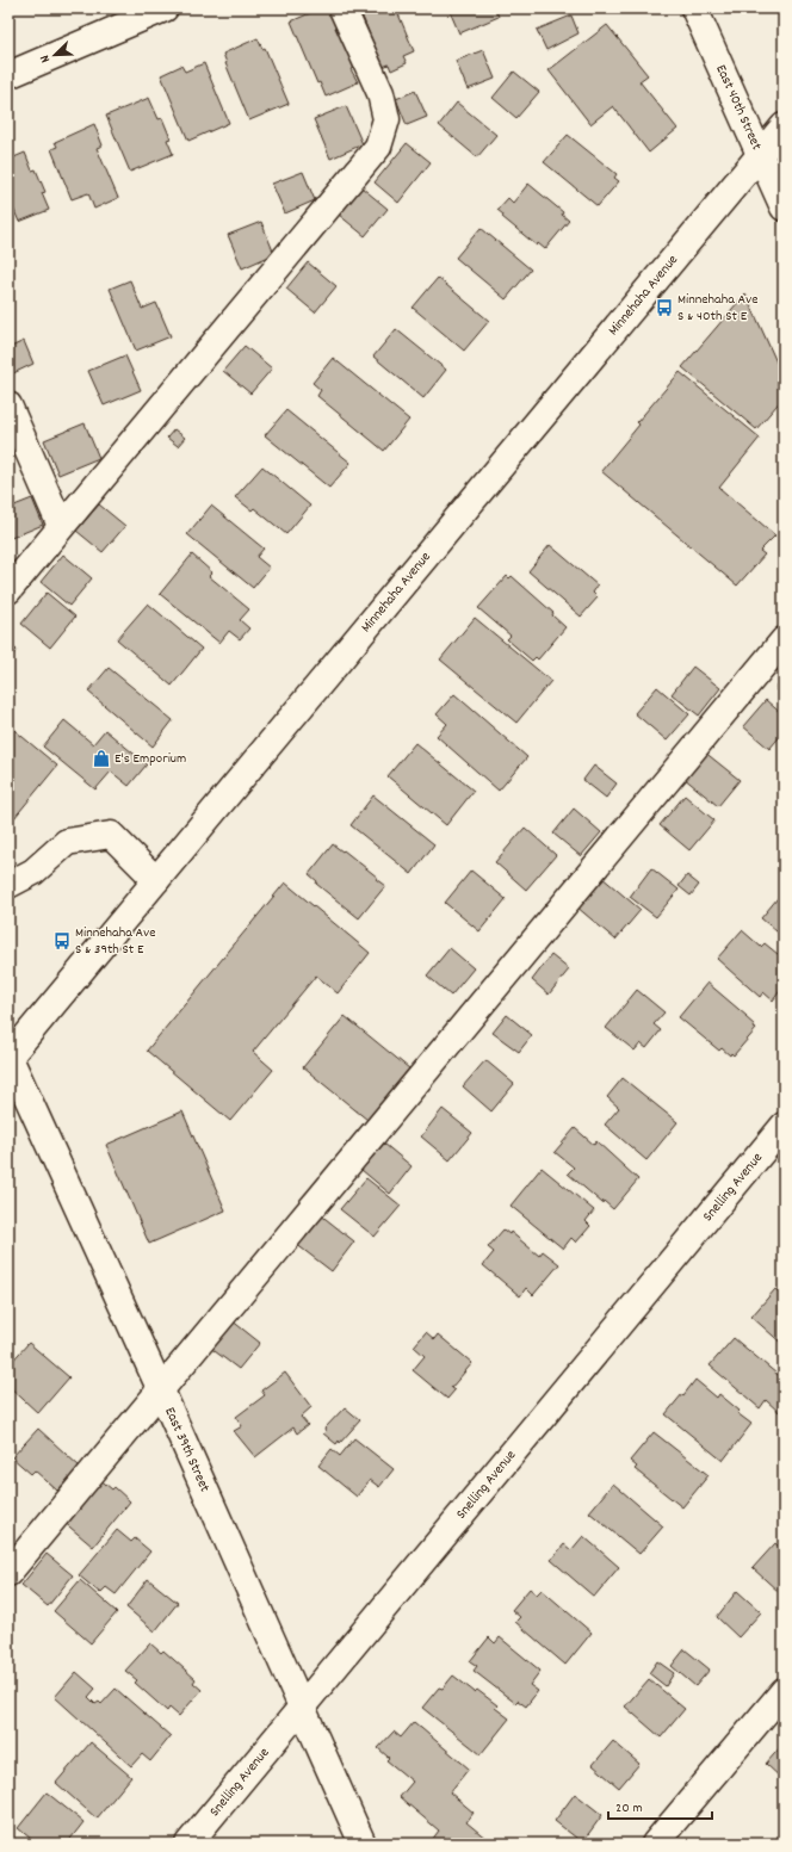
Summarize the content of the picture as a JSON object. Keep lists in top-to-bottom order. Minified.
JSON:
{"streets":{"street":["East 40th Street","Minnehaha Avenue","Snelling Avenue","East 39th Street"]},"crossings":[["East 40th Street","Minnehaha Avenue"],["Minnehaha Avenue","East 39th Street"],["Snelling Avenue","East 39th Street"]],"places":{"bus stop":["Minnehaha Ave S & 40th St E","Minnehaha Ave S & 39th St E"],"shop":["E's Emporium"]},"scale_bar":"20 m","north":"bottom left"}
